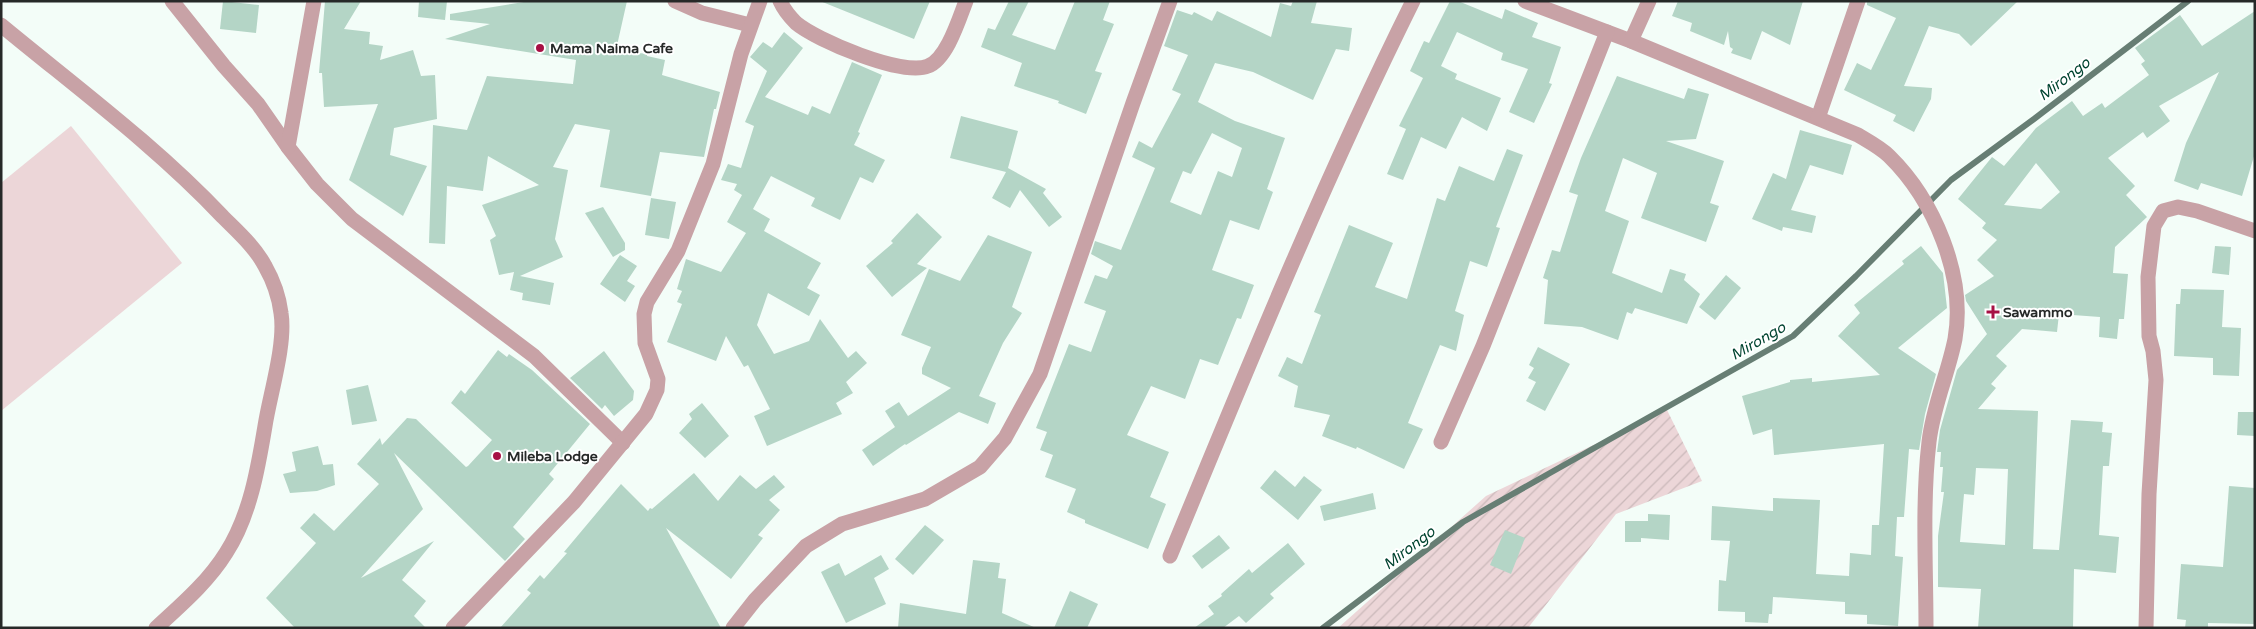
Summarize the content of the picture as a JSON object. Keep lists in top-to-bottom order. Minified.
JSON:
{"water":["Mirongo"],"places":{"other":["Mama Naima Cafe","Mileba Lodge"],"health":["Sawammo"]}}
